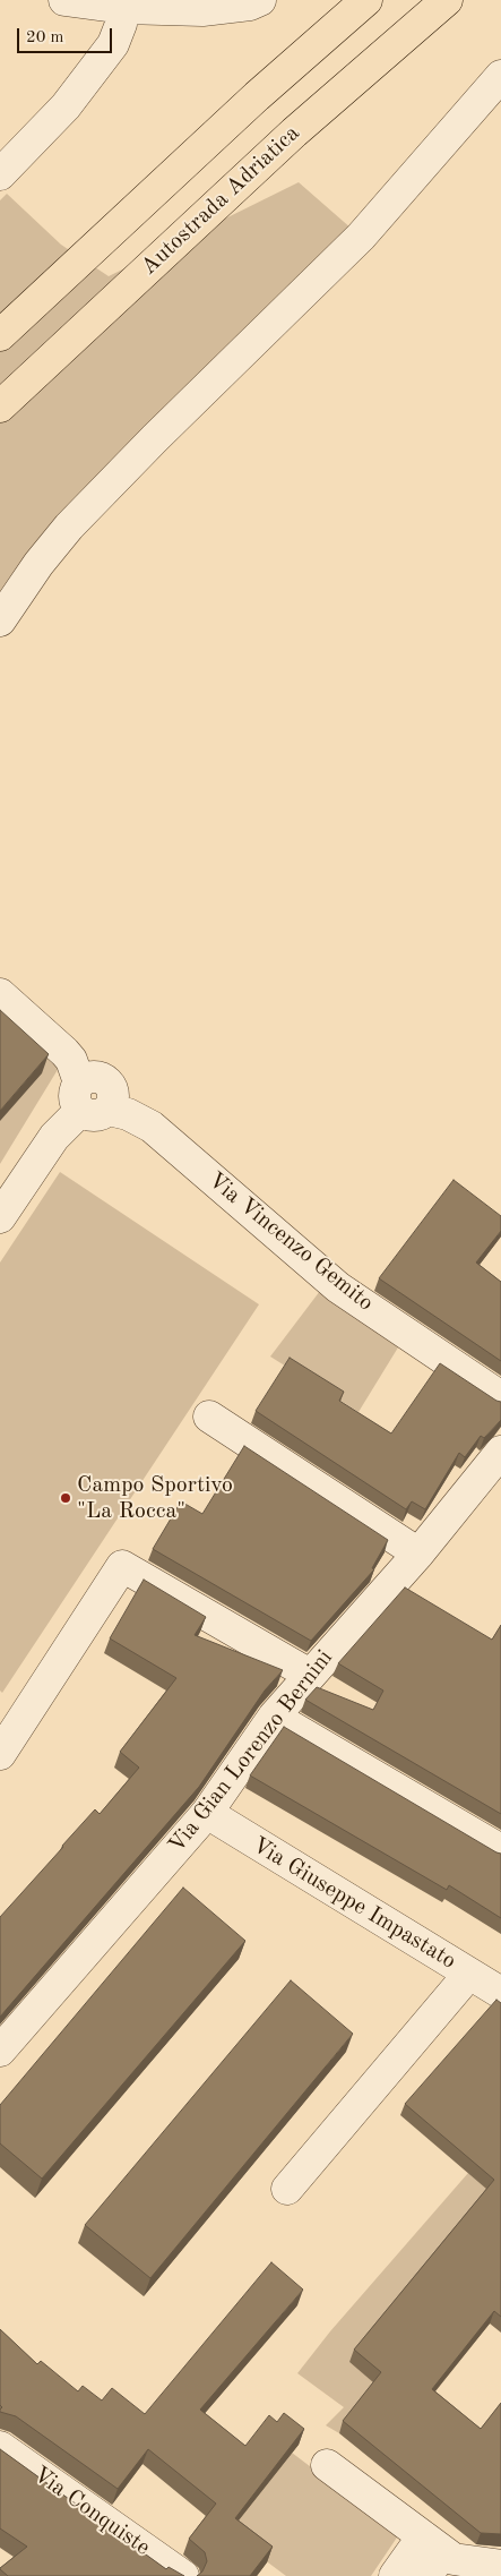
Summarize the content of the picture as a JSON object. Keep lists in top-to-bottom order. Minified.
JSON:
{"streets":{"highway":["Autostrada Adriatica"],"street":["Via Vincenzo Gemito","Via Gian Lorenzo Bernini","Via Giuseppe Impastato","Via Conquiste"]},"crossings":[["Via Gian Lorenzo Bernini","Via Giuseppe Impastato"]],"places":["Campo Sportivo \"La Rocca\""],"scale_bar":"20 m"}
